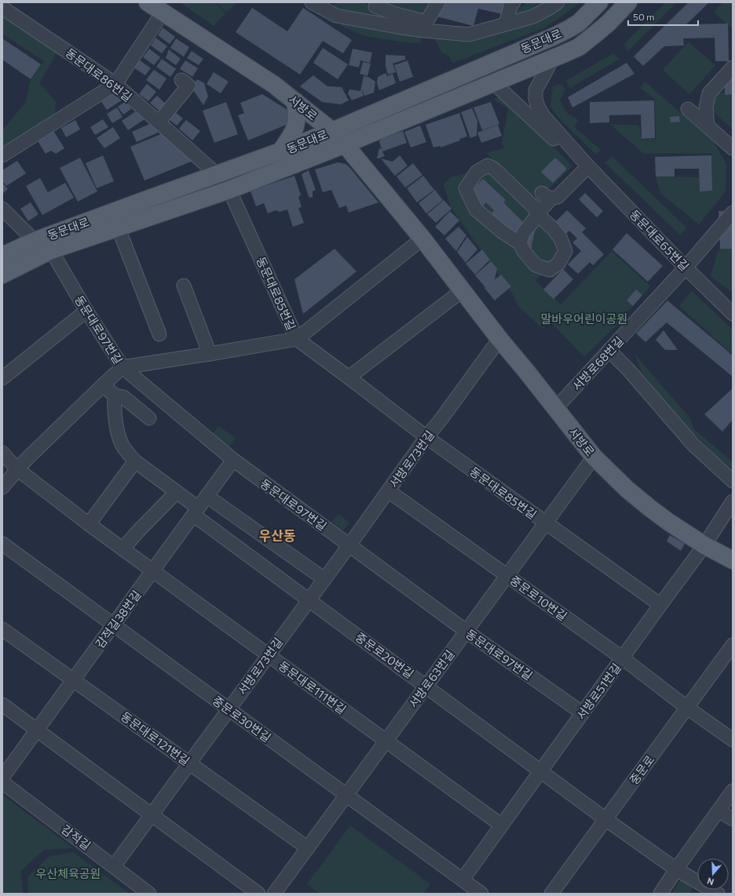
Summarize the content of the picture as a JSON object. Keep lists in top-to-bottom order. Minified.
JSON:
{"streets":{"main road":["동문대로","서방로"],"street":["동문대로86번길","동문대로65번길","동문대로85번길","동문대로97번길","서방로68번길","서방로73번길","중문로10번길","감적길38번길","중문로20번길","서방로63번길","동문대로111번길","서방로51번길","중문로30번길","동문대로121번길","중문로","감적길"]},"crossings":[["동문대로","동문대로86번길"],["동문대로","서방로"],["동문대로","동문대로85번길"],["동문대로","동문대로97번길"],["서방로","서방로68번길"],["서방로","서방로73번길"],["서방로","서방로51번길"],["동문대로65번길","서방로68번길"],["동문대로85번길","서방로73번길"],["동문대로85번길","서방로63번길"],["동문대로85번길","서방로51번길"],["동문대로97번길","서방로73번길"],["동문대로97번길","감적길38번길"],["동문대로97번길","서방로63번길"],["동문대로97번길","서방로51번길"],["서방로73번길","중문로10번길"],["서방로73번길","중문로20번길"],["서방로73번길","동문대로111번길"],["서방로73번길","중문로30번길"],["서방로73번길","동문대로121번길"],["서방로73번길","감적길"],["중문로10번길","서방로63번길"],["중문로10번길","서방로51번길"],["중문로10번길","중문로"],["감적길38번길","중문로20번길"],["감적길38번길","동문대로111번길"],["감적길38번길","중문로30번길"],["감적길38번길","동문대로121번길"],["중문로20번길","서방로63번길"],["중문로20번길","서방로51번길"],["중문로20번길","중문로"],["서방로63번길","동문대로111번길"],["서방로63번길","중문로30번길"],["서방로63번길","동문대로121번길"],["동문대로111번길","서방로51번길"],["서방로51번길","중문로30번길"]],"districts":["우산동"],"parks":["말바우어린이공원","우산체육공원"],"scale_bar":"50 m","north":"bottom"}
